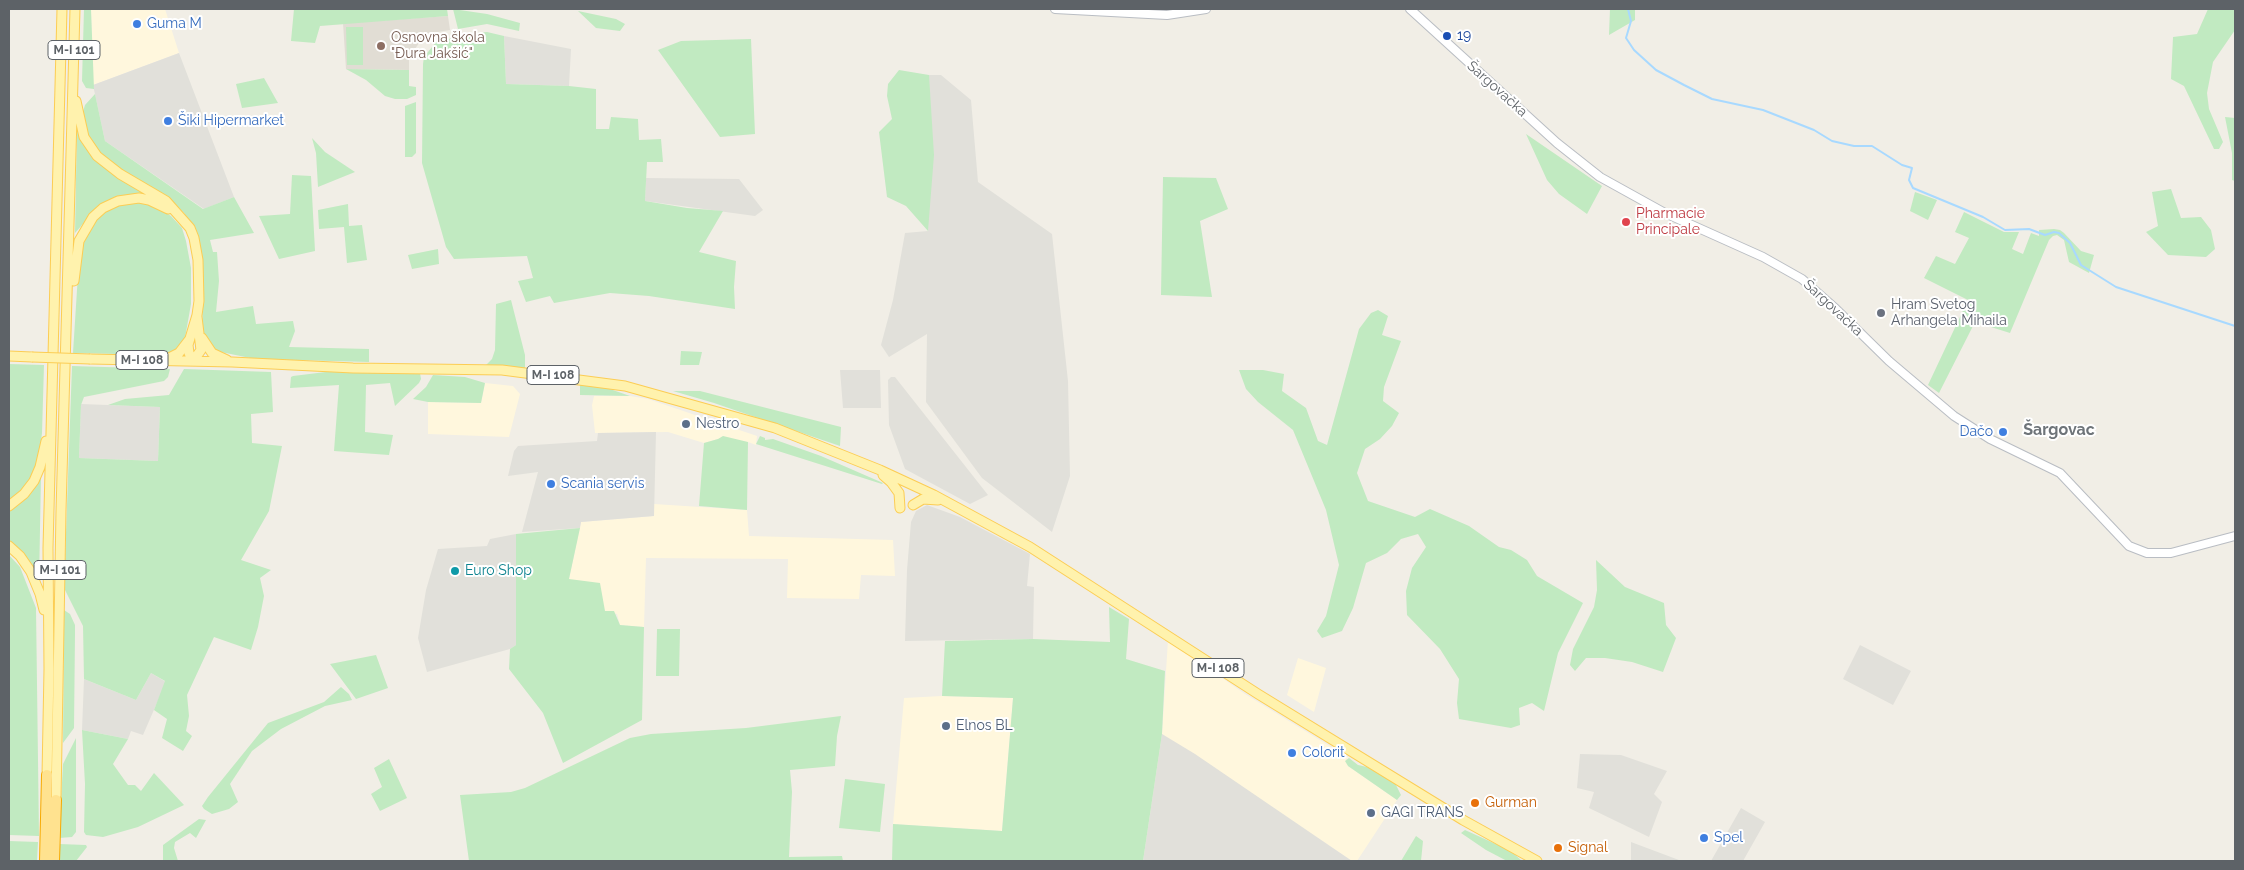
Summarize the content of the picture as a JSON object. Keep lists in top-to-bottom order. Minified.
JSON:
{"streets":{"highway":["M-I 101"],"main road":["M-I 108"],"street":["Šargovačka"]},"districts":["Šargovac"],"places":["Guma M","19","Osnovna škola \"Đura Jakšić\"","Šiki Hipermarket","Pharmacie Principale","Hram Svetog Arhangela Mihaila","Nestro","Dačo","Scania servis","Euro Shop","Elnos BL","Colorit","Gurman","GAGI TRANS","Spel","Signal"]}
